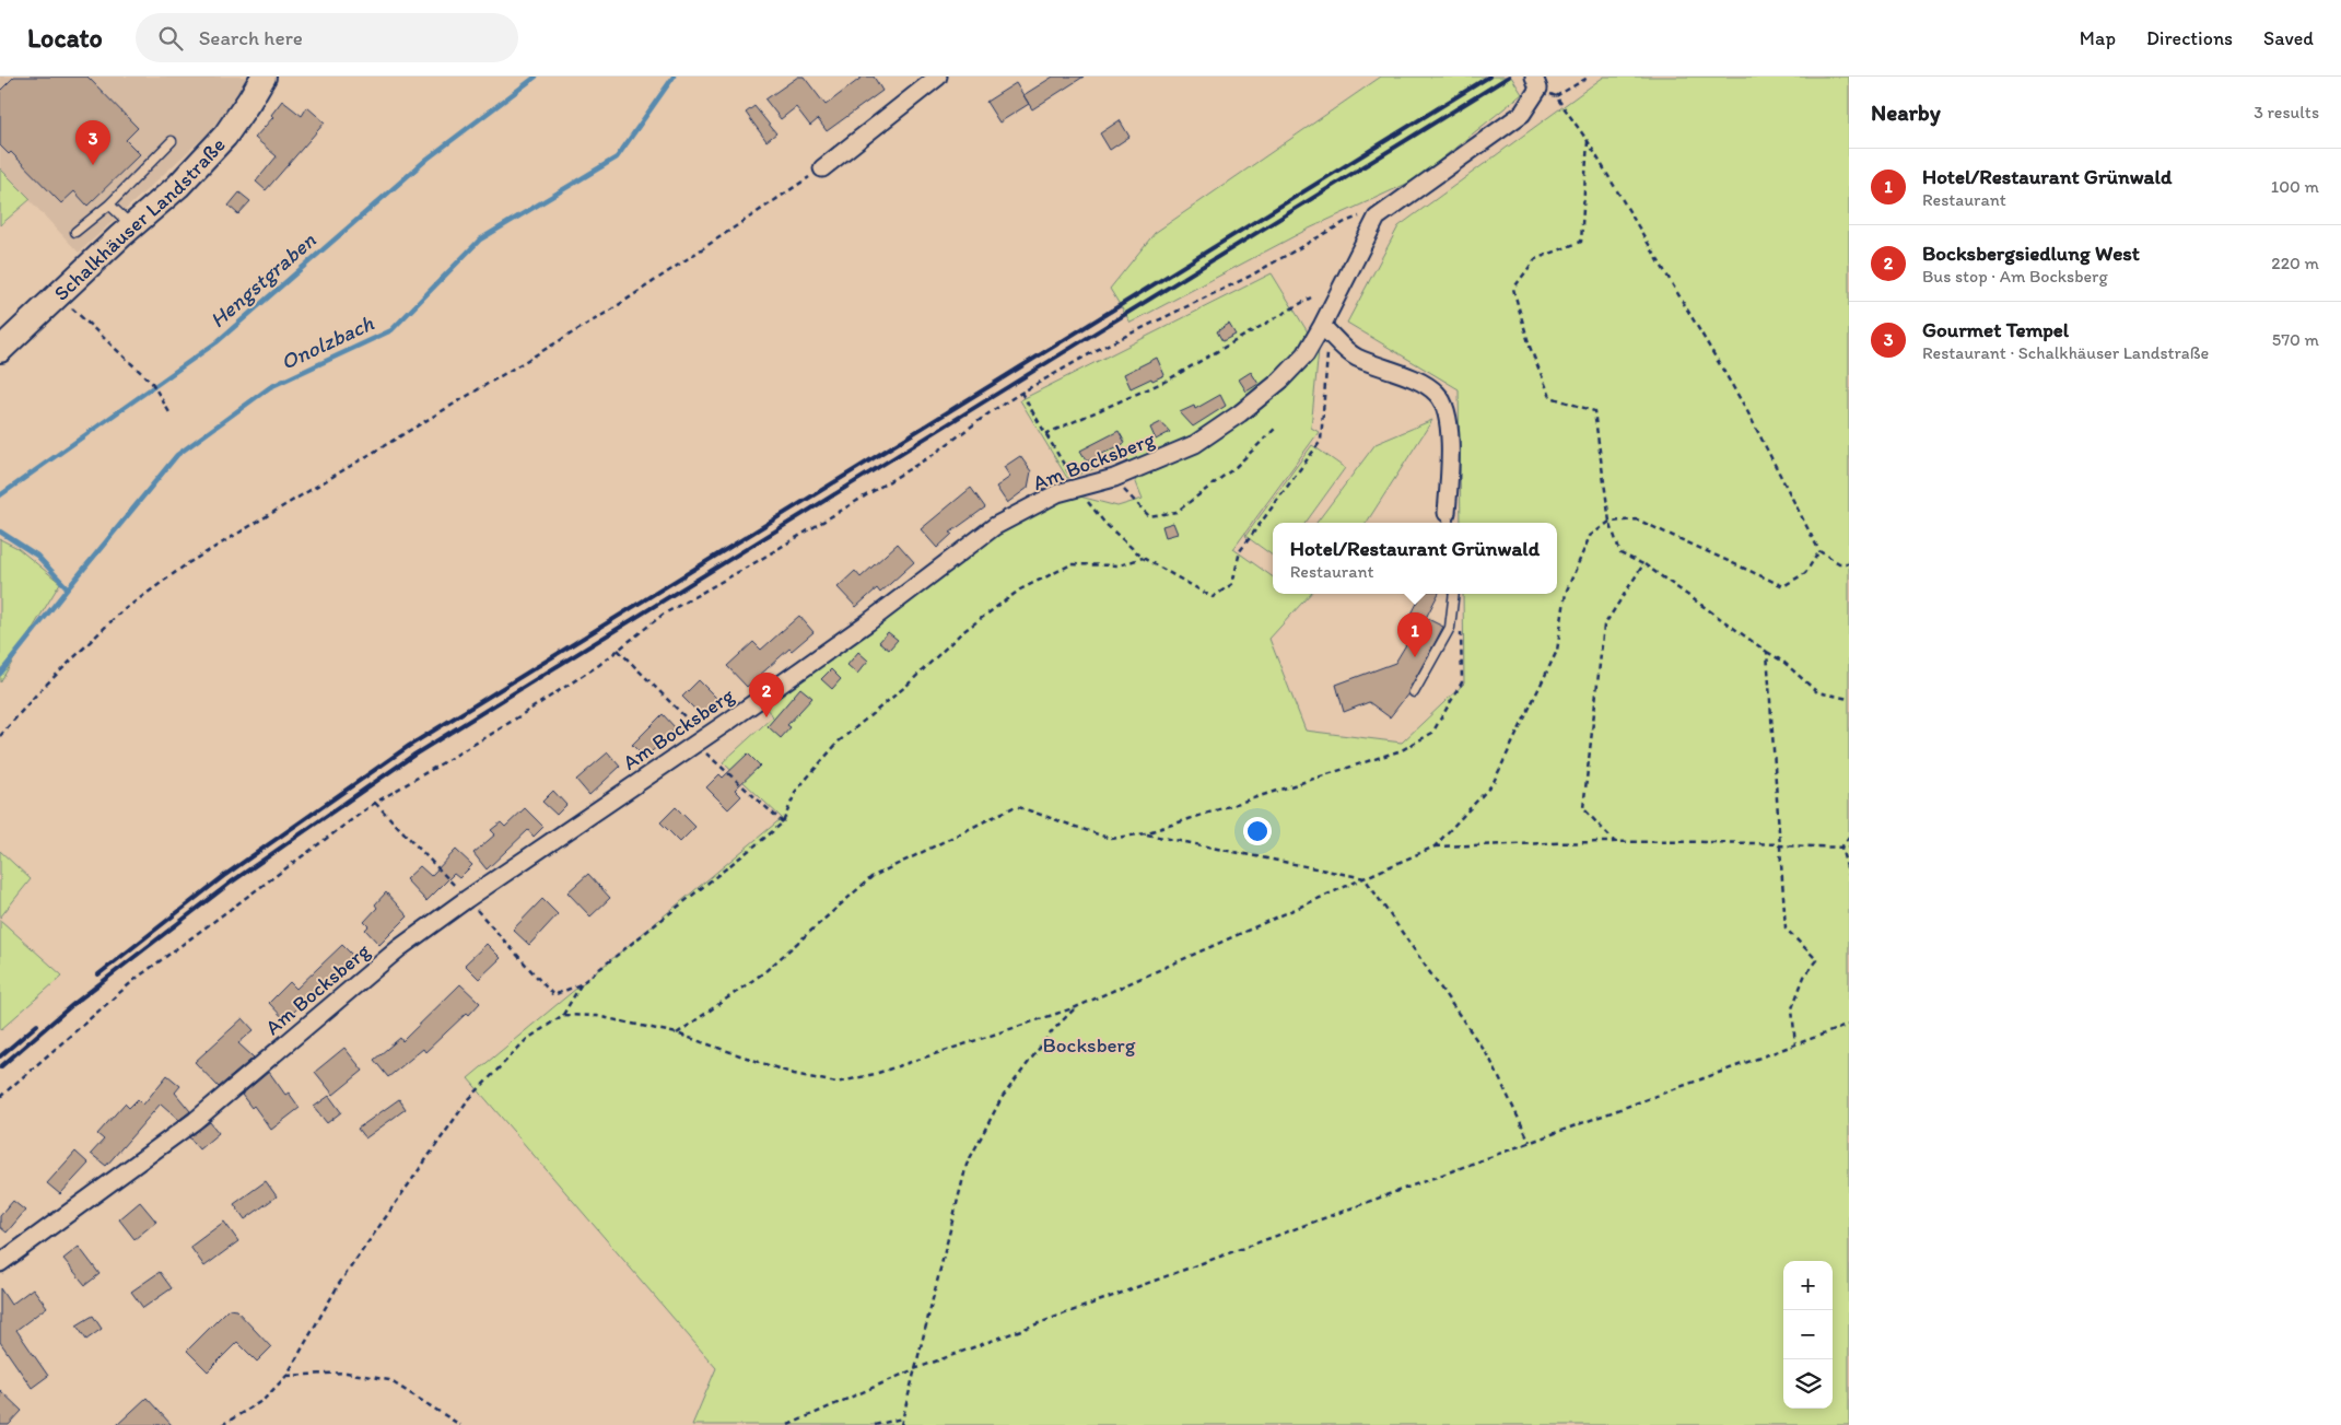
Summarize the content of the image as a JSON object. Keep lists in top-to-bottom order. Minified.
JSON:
{"streets":{"main road":["Schalkhäuser Landstraße"],"street":["Am Bocksberg"]},"water":["Hengstgraben","Onolzbach"],"parks":["Bocksberg"],"page":{"header":"Locato","search":"Search here","nav":["Map","Directions","Saved"],"heading":["Nearby","3 results"],"pins":["3","1","2"],"list":[{"mark":"1","name":"Hotel/Restaurant Grünwald","note":"Restaurant","value":"100 m"},{"mark":"2","name":"Bocksbergsiedlung West","note":"Bus stop · Am Bocksberg","value":"220 m"},{"mark":"3","name":"Gourmet Tempel","note":"Restaurant · Schalkhäuser Landstraße","value":"570 m"}],"popup":["Hotel/Restaurant Grünwald","Restaurant"],"map_buttons":["+","−"]}}
